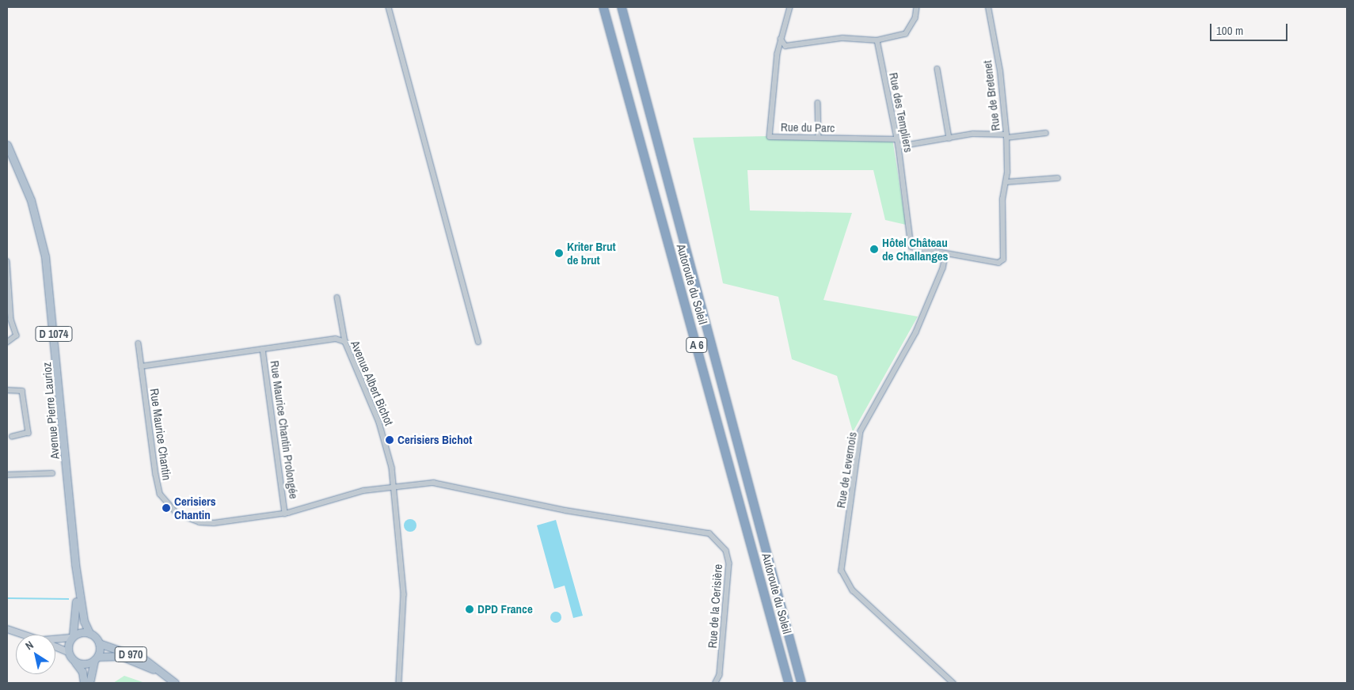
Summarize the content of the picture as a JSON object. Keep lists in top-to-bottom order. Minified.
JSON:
{"streets":{"highway":["Autoroute du Soleil","A 6"],"main road":["D 1074","Avenue Pierre Laurioz","D 970"],"street":["Rue de Bretenet","Rue des Templiers","Rue du Parc","Avenue Albert Bichot","Rue Maurice Chantin Prolongée","Rue Maurice Chantin","Rue de Levernois","Rue de la Cerisière"]},"crossings":[["Rue de Bretenet","Rue des Templiers"],["Rue de Bretenet","Rue de Levernois"],["Rue des Templiers","Rue du Parc"],["Rue des Templiers","Rue de Levernois"],["Avenue Albert Bichot","Rue Maurice Chantin Prolongée"],["Avenue Albert Bichot","Rue Maurice Chantin"],["Avenue Albert Bichot","Rue de la Cerisière"],["Avenue Pierre Laurioz","D 970"],["Rue Maurice Chantin Prolongée","Rue Maurice Chantin"],["Rue Maurice Chantin","Rue de la Cerisière"]],"places":["Hôtel Château de Challanges","Kriter Brut de brut","Cerisiers Bichot","Cerisiers Chantin","DPD France"],"scale_bar":"100 m","north":"top left"}
